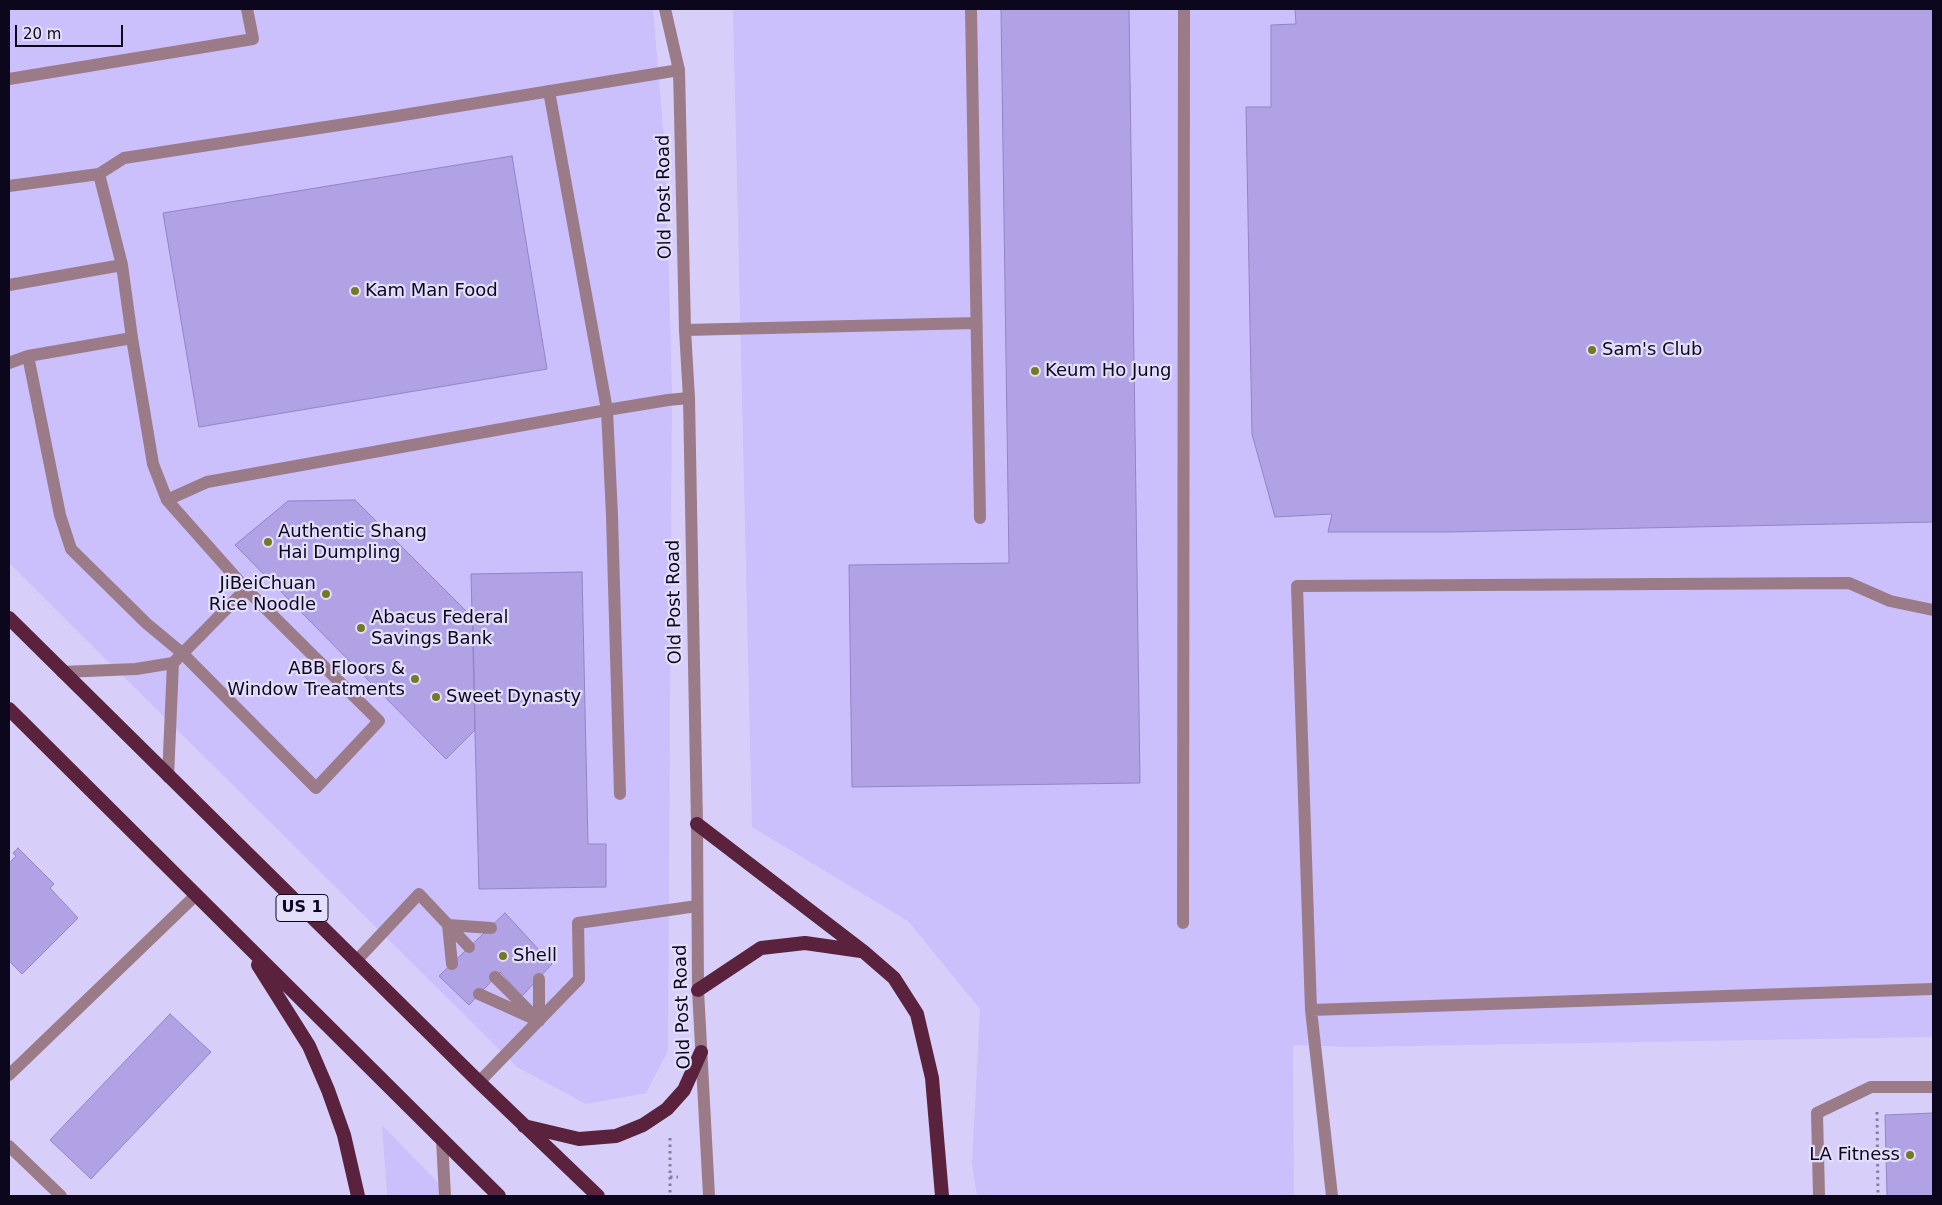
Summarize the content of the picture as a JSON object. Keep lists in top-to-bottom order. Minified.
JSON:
{"streets":{"highway":["US 1"],"street":["Old Post Road"]},"places":["Kam Man Food","Sam's Club","Keum Ho Jung","Authentic Shang Hai Dumpling","JiBeiChuan Rice Noodle","Abacus Federal Savings Bank","ABB Floors & Window Treatments","Sweet Dynasty","Shell","LA Fitness"],"scale_bar":"20 m"}
